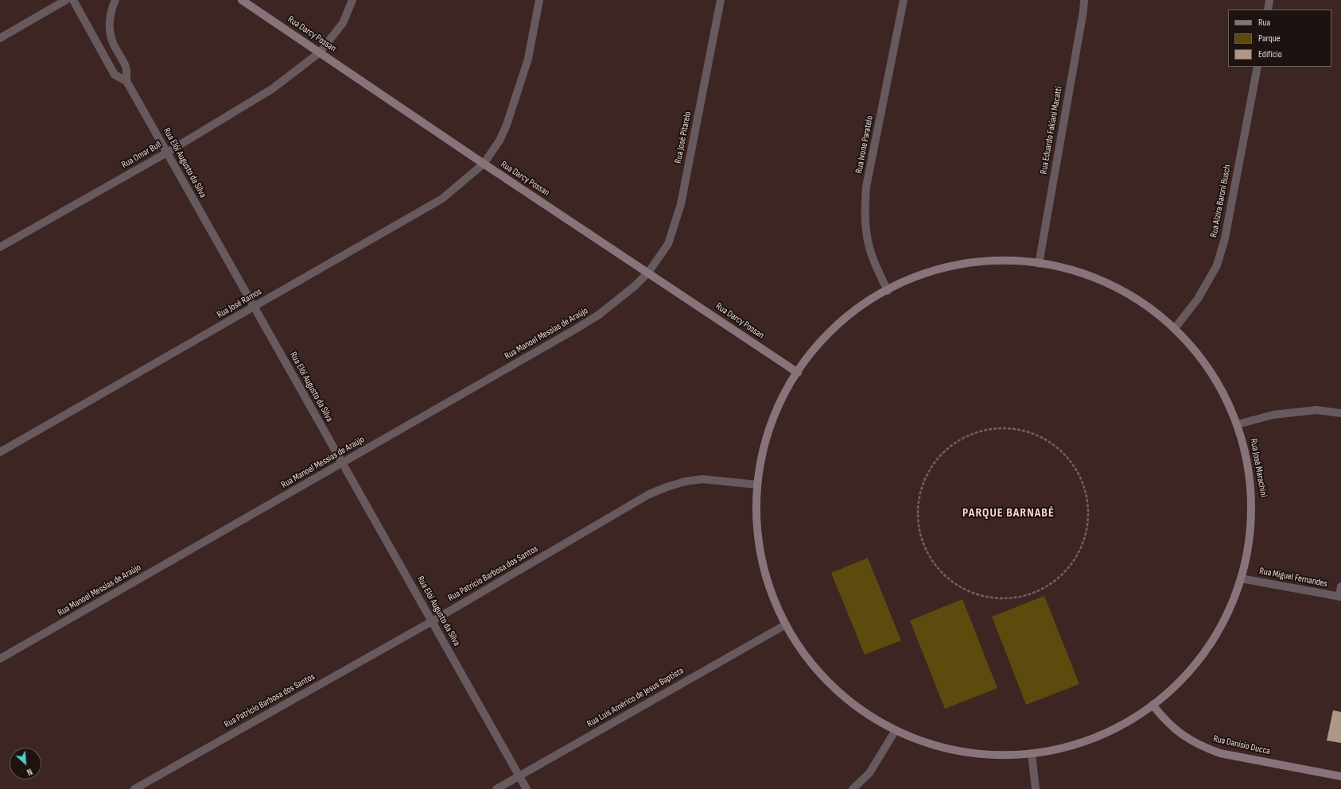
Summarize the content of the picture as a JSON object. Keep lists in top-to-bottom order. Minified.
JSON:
{"streets":{"street":["Rua Darcy Possan","Rua Eduardo Fakiani Macatti","Rua José Pitarelo","Rua Ivone Paratelo","Rua Omar Bull","Rua Elói Augusto da Silva","Rua Alzira Baroni Busch","Rua José Ramos","Rua Manoel Messias de Araújo","Rua José Marachini","Rua Patrício Barbosa dos Santos","Rua Miguel Fernandes","Rua Luis Américo de Jesus Baptista","Rua Danisio Ducca"]},"crossings":[["Rua Darcy Possan","Rua José Pitarelo"],["Rua Darcy Possan","Rua Omar Bull"],["Rua Darcy Possan","Rua José Ramos"],["Rua Darcy Possan","Rua Manoel Messias de Araújo"],["Rua Darcy Possan","Rua José Marachini"],["Rua Eduardo Fakiani Macatti","Rua José Marachini"],["Rua José Pitarelo","Rua Manoel Messias de Araújo"],["Rua Ivone Paratelo","Rua José Marachini"],["Rua Omar Bull","Rua Elói Augusto da Silva"],["Rua Elói Augusto da Silva","Rua José Ramos"],["Rua Elói Augusto da Silva","Rua Manoel Messias de Araújo"],["Rua Elói Augusto da Silva","Rua Patrício Barbosa dos Santos"],["Rua Elói Augusto da Silva","Rua Luis Américo de Jesus Baptista"],["Rua Alzira Baroni Busch","Rua José Marachini"],["Rua José Marachini","Rua Patrício Barbosa dos Santos"],["Rua José Marachini","Rua Miguel Fernandes"],["Rua José Marachini","Rua Luis Américo de Jesus Baptista"],["Rua José Marachini","Rua Danisio Ducca"]],"districts":["PARQUE BARNABÉ"],"legend":["Rua","Parque","Edifício"],"north":"bottom right"}
